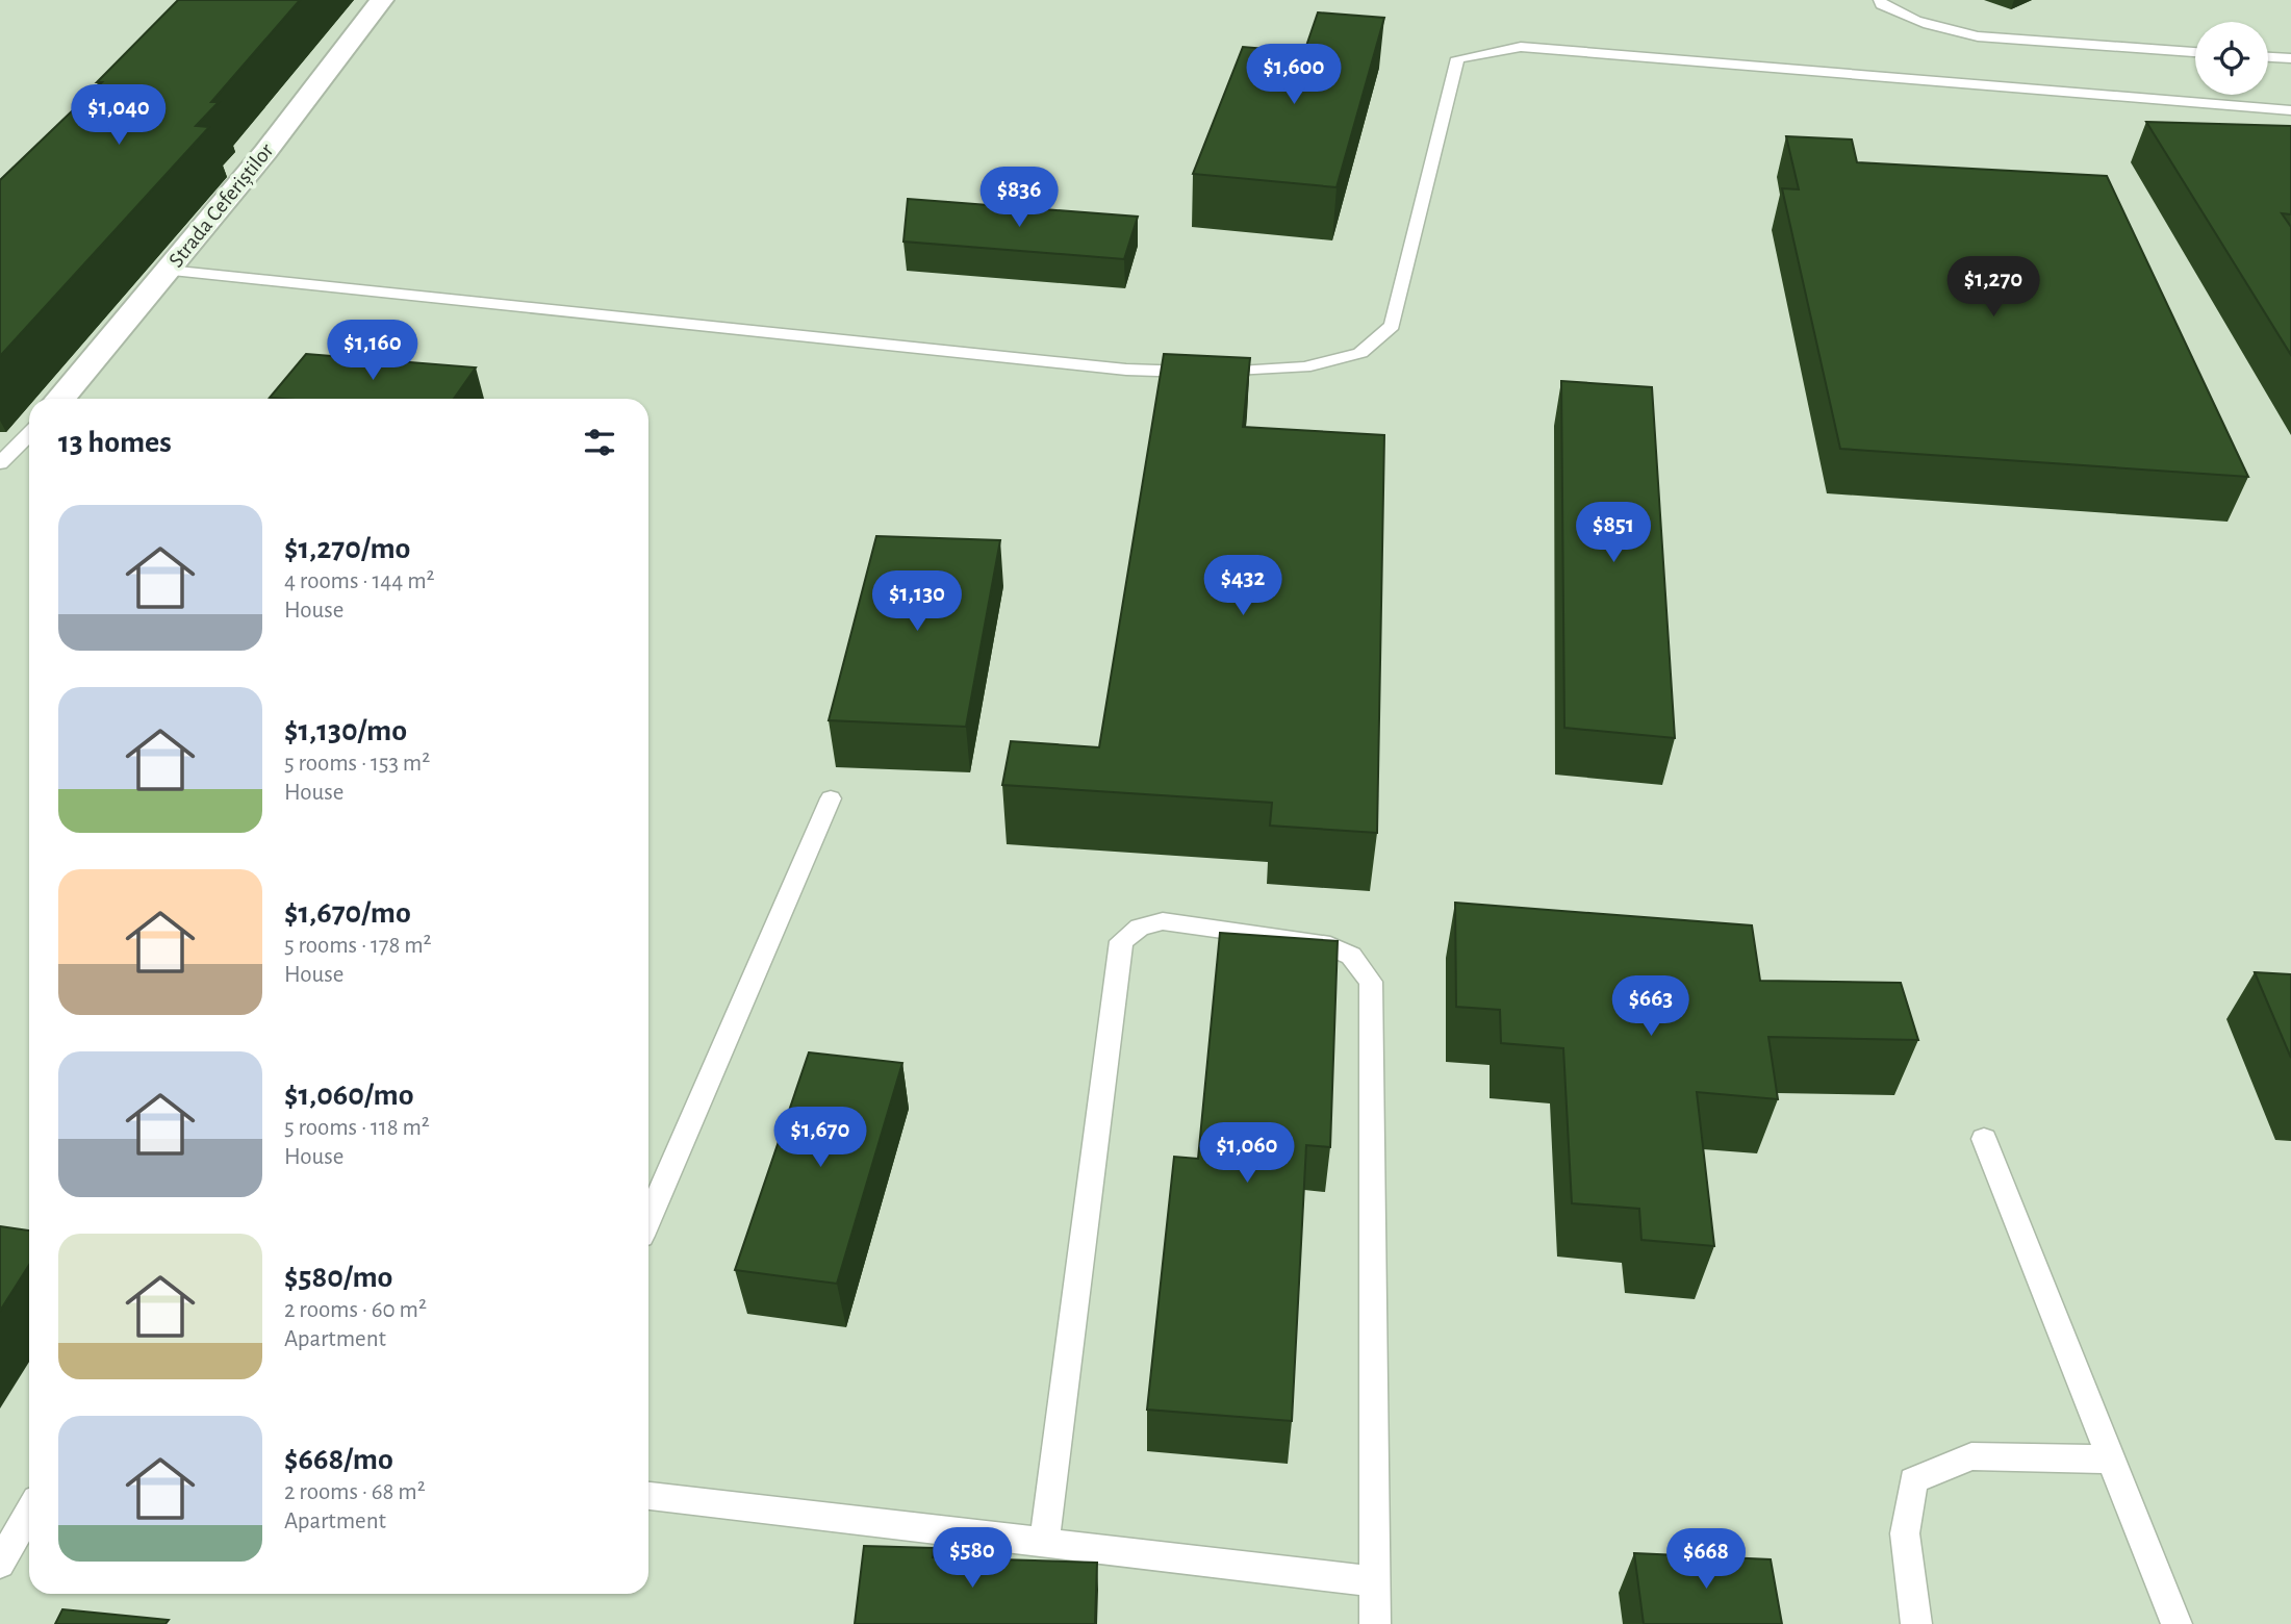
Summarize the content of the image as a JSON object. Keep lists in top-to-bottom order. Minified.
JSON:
{"streets":{"street":["Strada Ceferiștilor"]},"page":{"price":["$1,600","$1,040","$836","$1,270","$1,160","$851","$432","$1,130","$663","$1,670","$1,060","$580","$668"],"heading":"13 homes","list":[{"name":"$1,270/mo","note":"4 rooms · 144 m² · House"},{"name":"$1,130/mo","note":"5 rooms · 153 m² · House"},{"name":"$1,670/mo","note":"5 rooms · 178 m² · House"},{"name":"$1,060/mo","note":"5 rooms · 118 m² · House"},{"name":"$580/mo","note":"2 rooms · 60 m² · Apartment"},{"name":"$668/mo","note":"2 rooms · 68 m² · Apartment"}]}}
